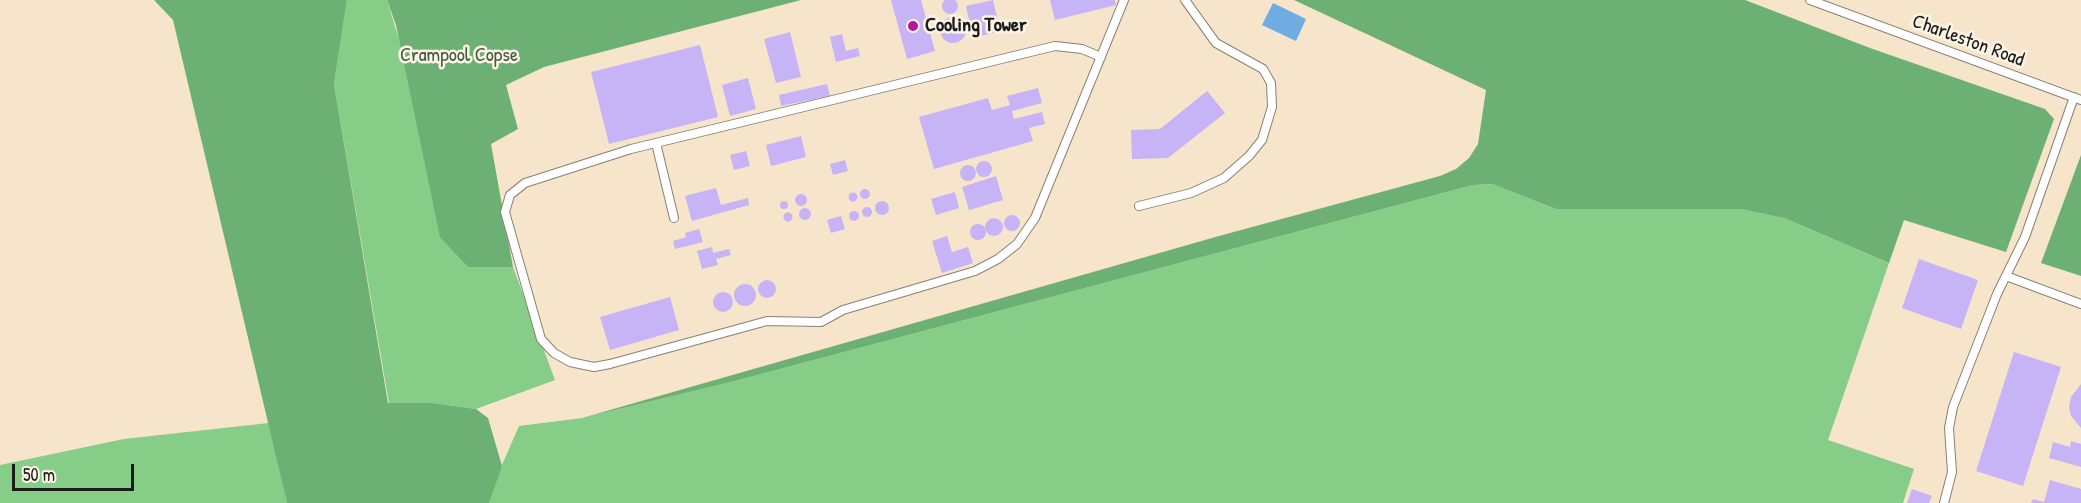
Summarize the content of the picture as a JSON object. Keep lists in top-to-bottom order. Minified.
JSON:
{"streets":{"lane":["Charleston Road"]},"parks":["Crampool Copse"],"places":["Cooling Tower"],"scale_bar":"50 m"}
